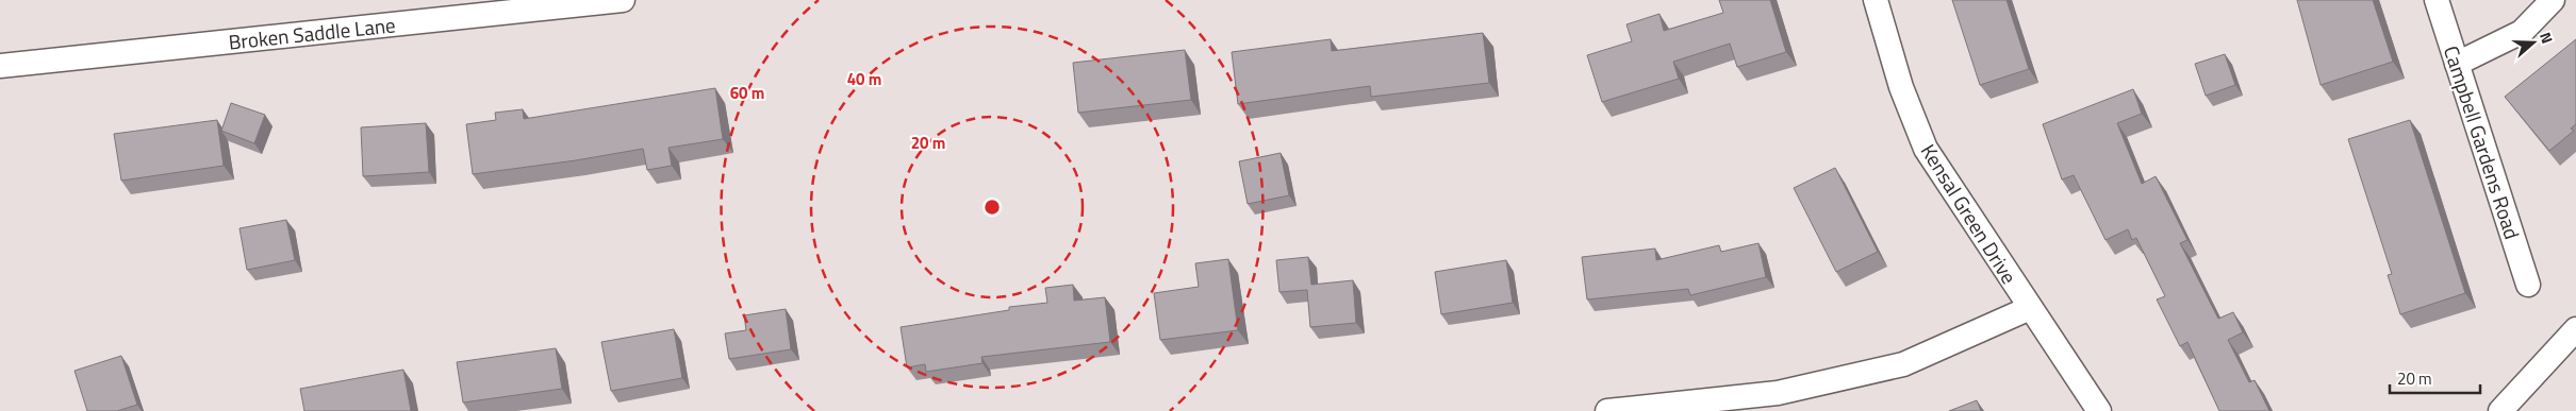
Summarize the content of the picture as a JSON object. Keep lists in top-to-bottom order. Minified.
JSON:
{"streets":{"street":["Broken Saddle Lane","Campbell Gardens Road","Kensal Green Drive"]},"scale_bar":"20 m","north":"right","rings":["40 m","60 m","20 m"]}
